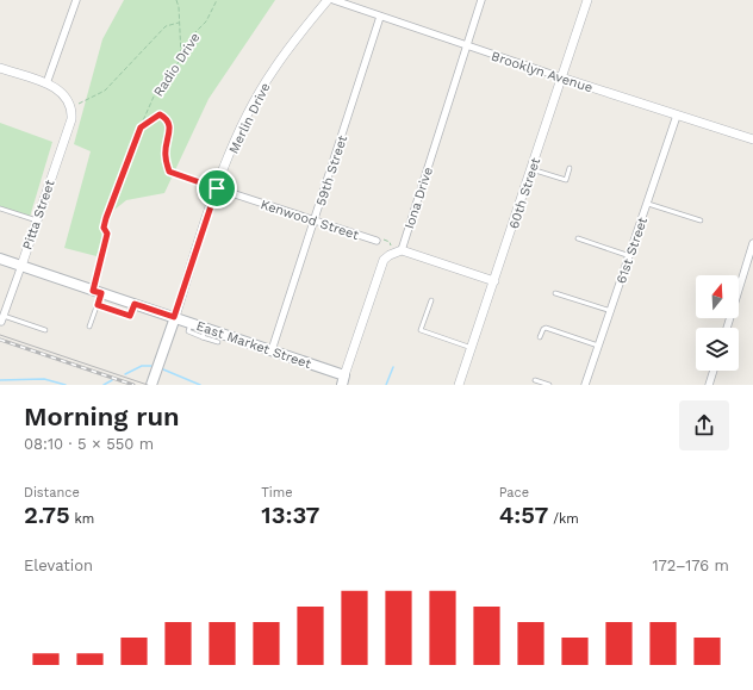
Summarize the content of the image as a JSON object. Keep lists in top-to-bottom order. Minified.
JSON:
{"streets":{"main road":["Merlin Drive","East Market Street"],"street":["Brooklyn Avenue","59th Street","60th Street","Iona Drive","Pitta Street","Kenwood Street","61st Street"],"path":["Radio Drive"]},"crossings":[["Brooklyn Avenue","59th Street"],["Brooklyn Avenue","60th Street"],["Brooklyn Avenue","Iona Drive"],["Brooklyn Avenue","61st Street"],["Merlin Drive","Kenwood Street"],["Merlin Drive","East Market Street"],["59th Street","Kenwood Street"],["59th Street","East Market Street"],["Iona Drive","East Market Street"],["Pitta Street","East Market Street"]],"north":"top","page":{"heading":["Morning run","08:10 · 5 × 550 m"],"stats":[["Distance","2.75 km"],["Time","13:37"],["Pace","4:57 /km"]],"chart":["Elevation","172–176 m"]}}
